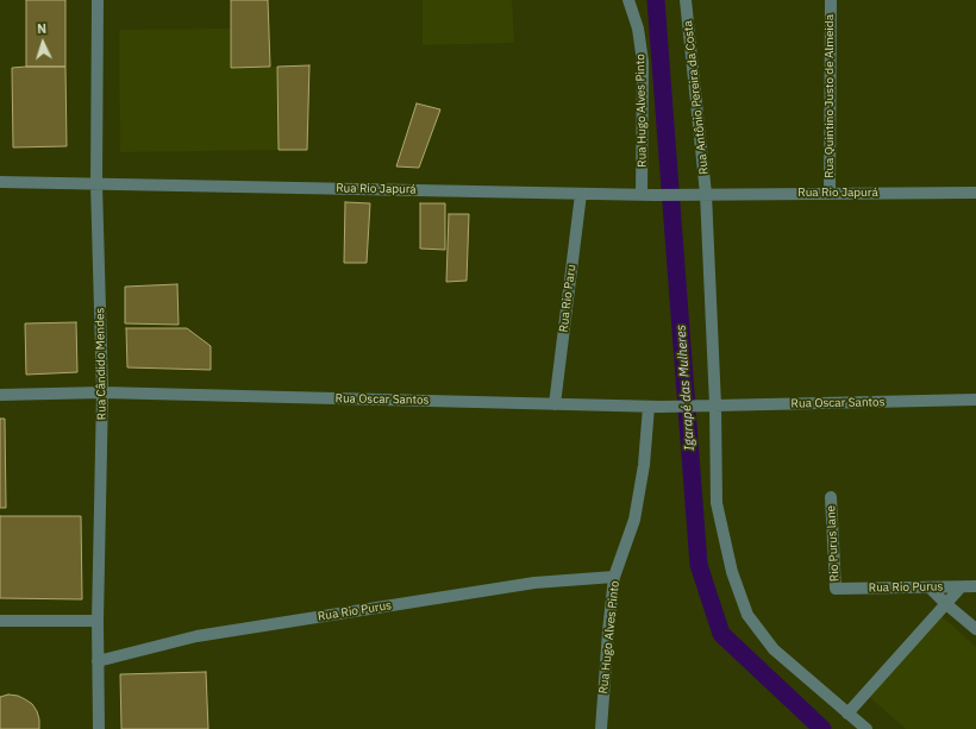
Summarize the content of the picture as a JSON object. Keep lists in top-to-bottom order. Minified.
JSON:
{"streets":{"street":["Rua Quintino Justo de Almeida","Rua Antônio Pereira da Costa","Rua Hugo Alves Pinto","Rua Rio Japurá","Rua Rio Paru","Rua Cândido Mendes","Rua Oscar Santos","Rio Purus lane","Rua Rio Purus"]},"crossings":[["Rua Quintino Justo de Almeida","Rua Rio Japurá"],["Rua Antônio Pereira da Costa","Rua Rio Japurá"],["Rua Antônio Pereira da Costa","Rua Oscar Santos"],["Rua Hugo Alves Pinto","Rua Rio Japurá"],["Rua Hugo Alves Pinto","Rua Oscar Santos"],["Rua Hugo Alves Pinto","Rua Rio Purus"],["Rua Rio Japurá","Rua Rio Paru"],["Rua Rio Japurá","Rua Cândido Mendes"],["Rua Rio Paru","Rua Oscar Santos"],["Rua Cândido Mendes","Rua Oscar Santos"],["Rua Cândido Mendes","Rua Rio Purus"],["Rio Purus lane","Rua Rio Purus"]],"water":["Igarapé das Mulheres"],"north":"top"}
